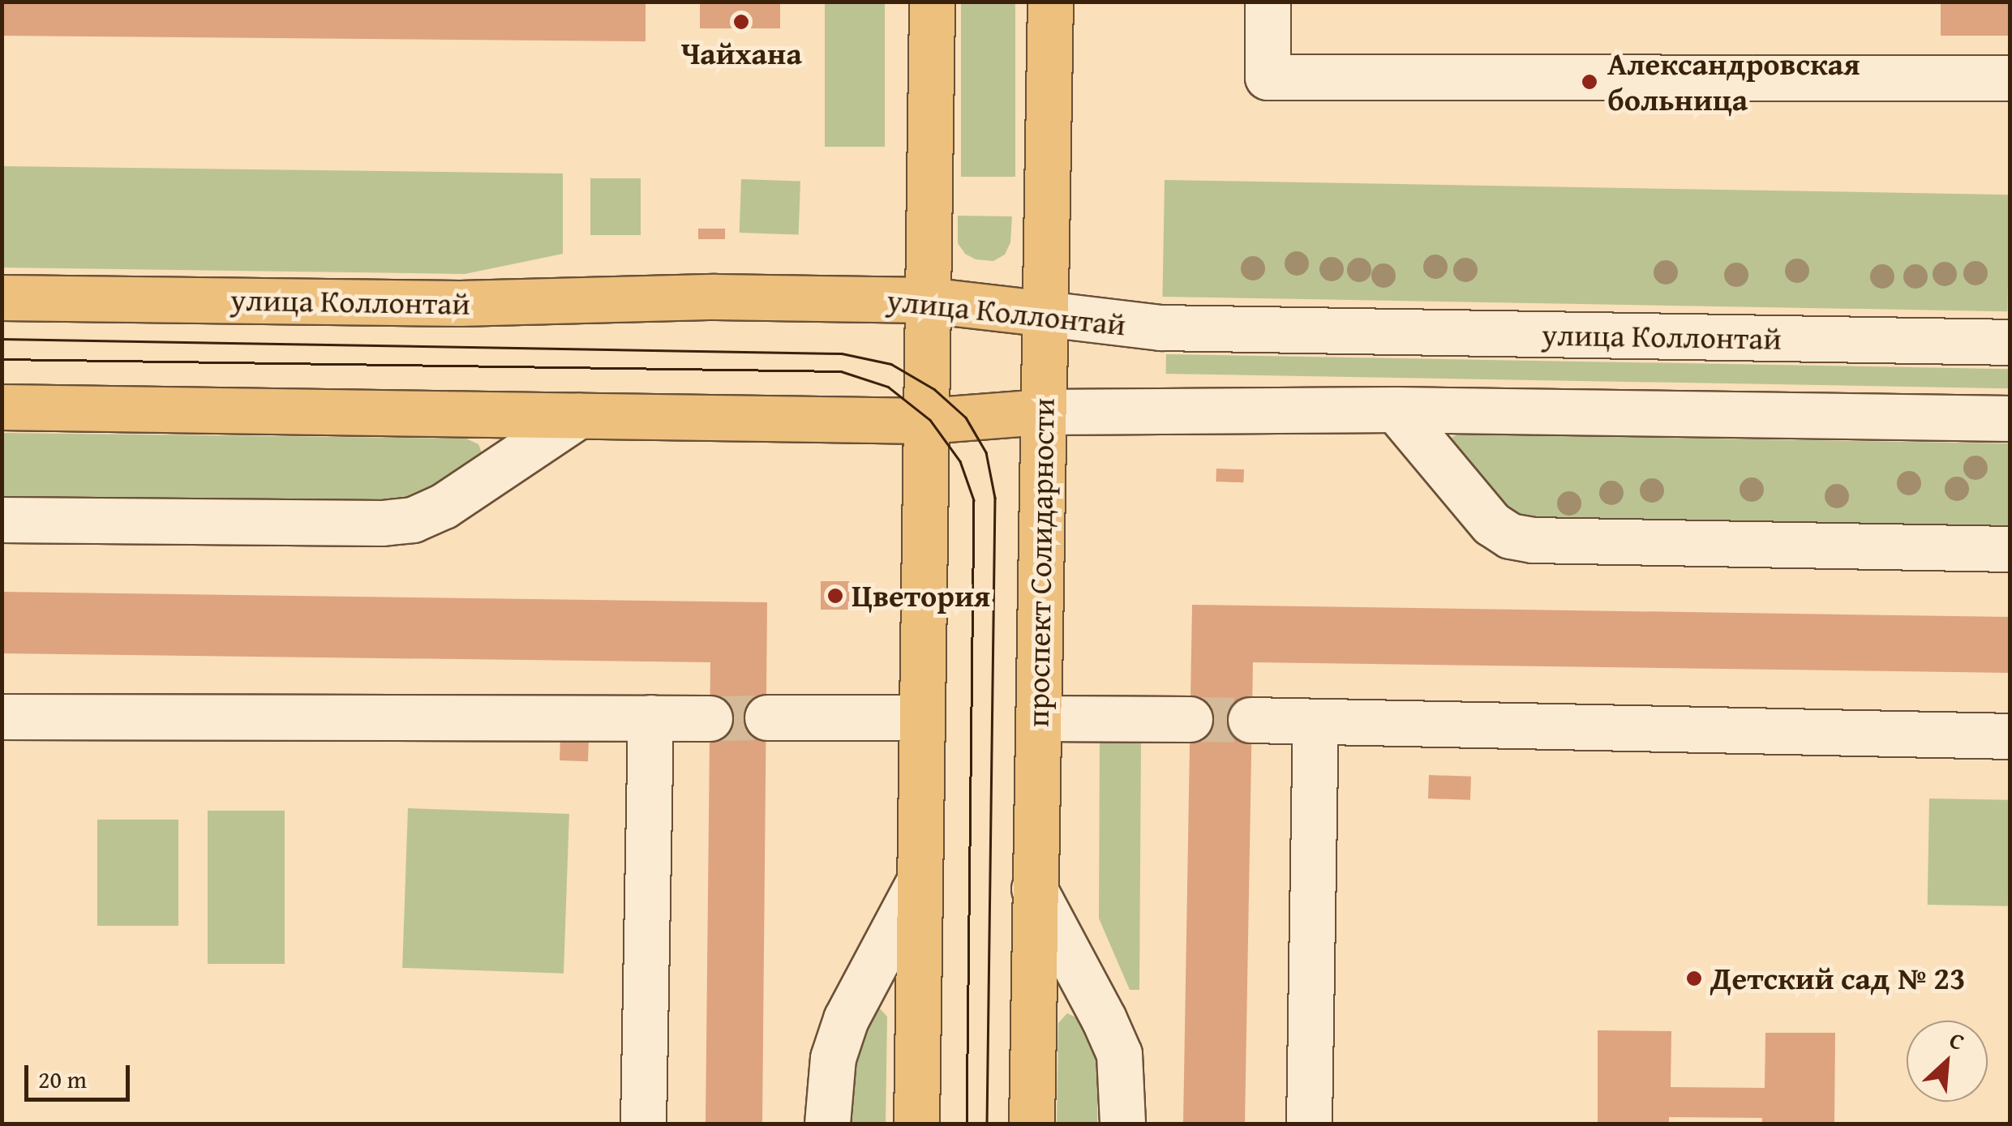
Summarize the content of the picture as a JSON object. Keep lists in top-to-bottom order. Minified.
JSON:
{"streets":{"main road":["улица Коллонтай","проспект Солидарности"]},"crossings":[["улица Коллонтай","проспект Солидарности"]],"places":["Чайхана","Александровская больница","Цветория","Детский сад № 23"],"scale_bar":"20 m","north":"top right"}
